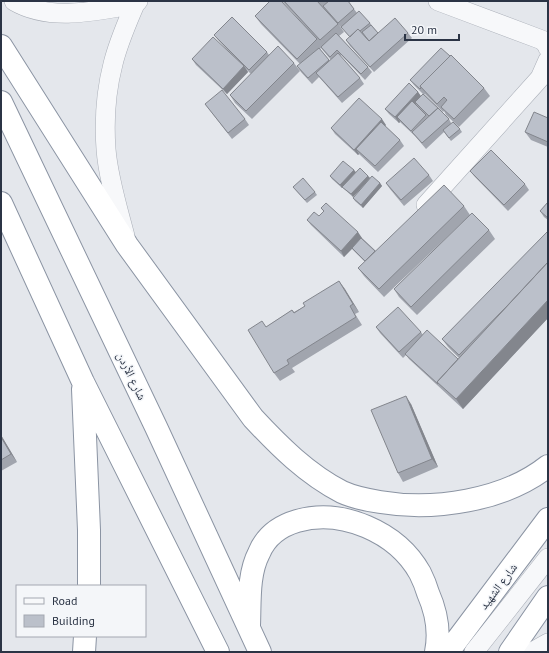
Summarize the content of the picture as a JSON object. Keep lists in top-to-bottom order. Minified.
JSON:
{"streets":{"highway":["شارع الأردن","شارع الشهيد"]},"legend":["Road","Building"],"scale_bar":"20 m"}
